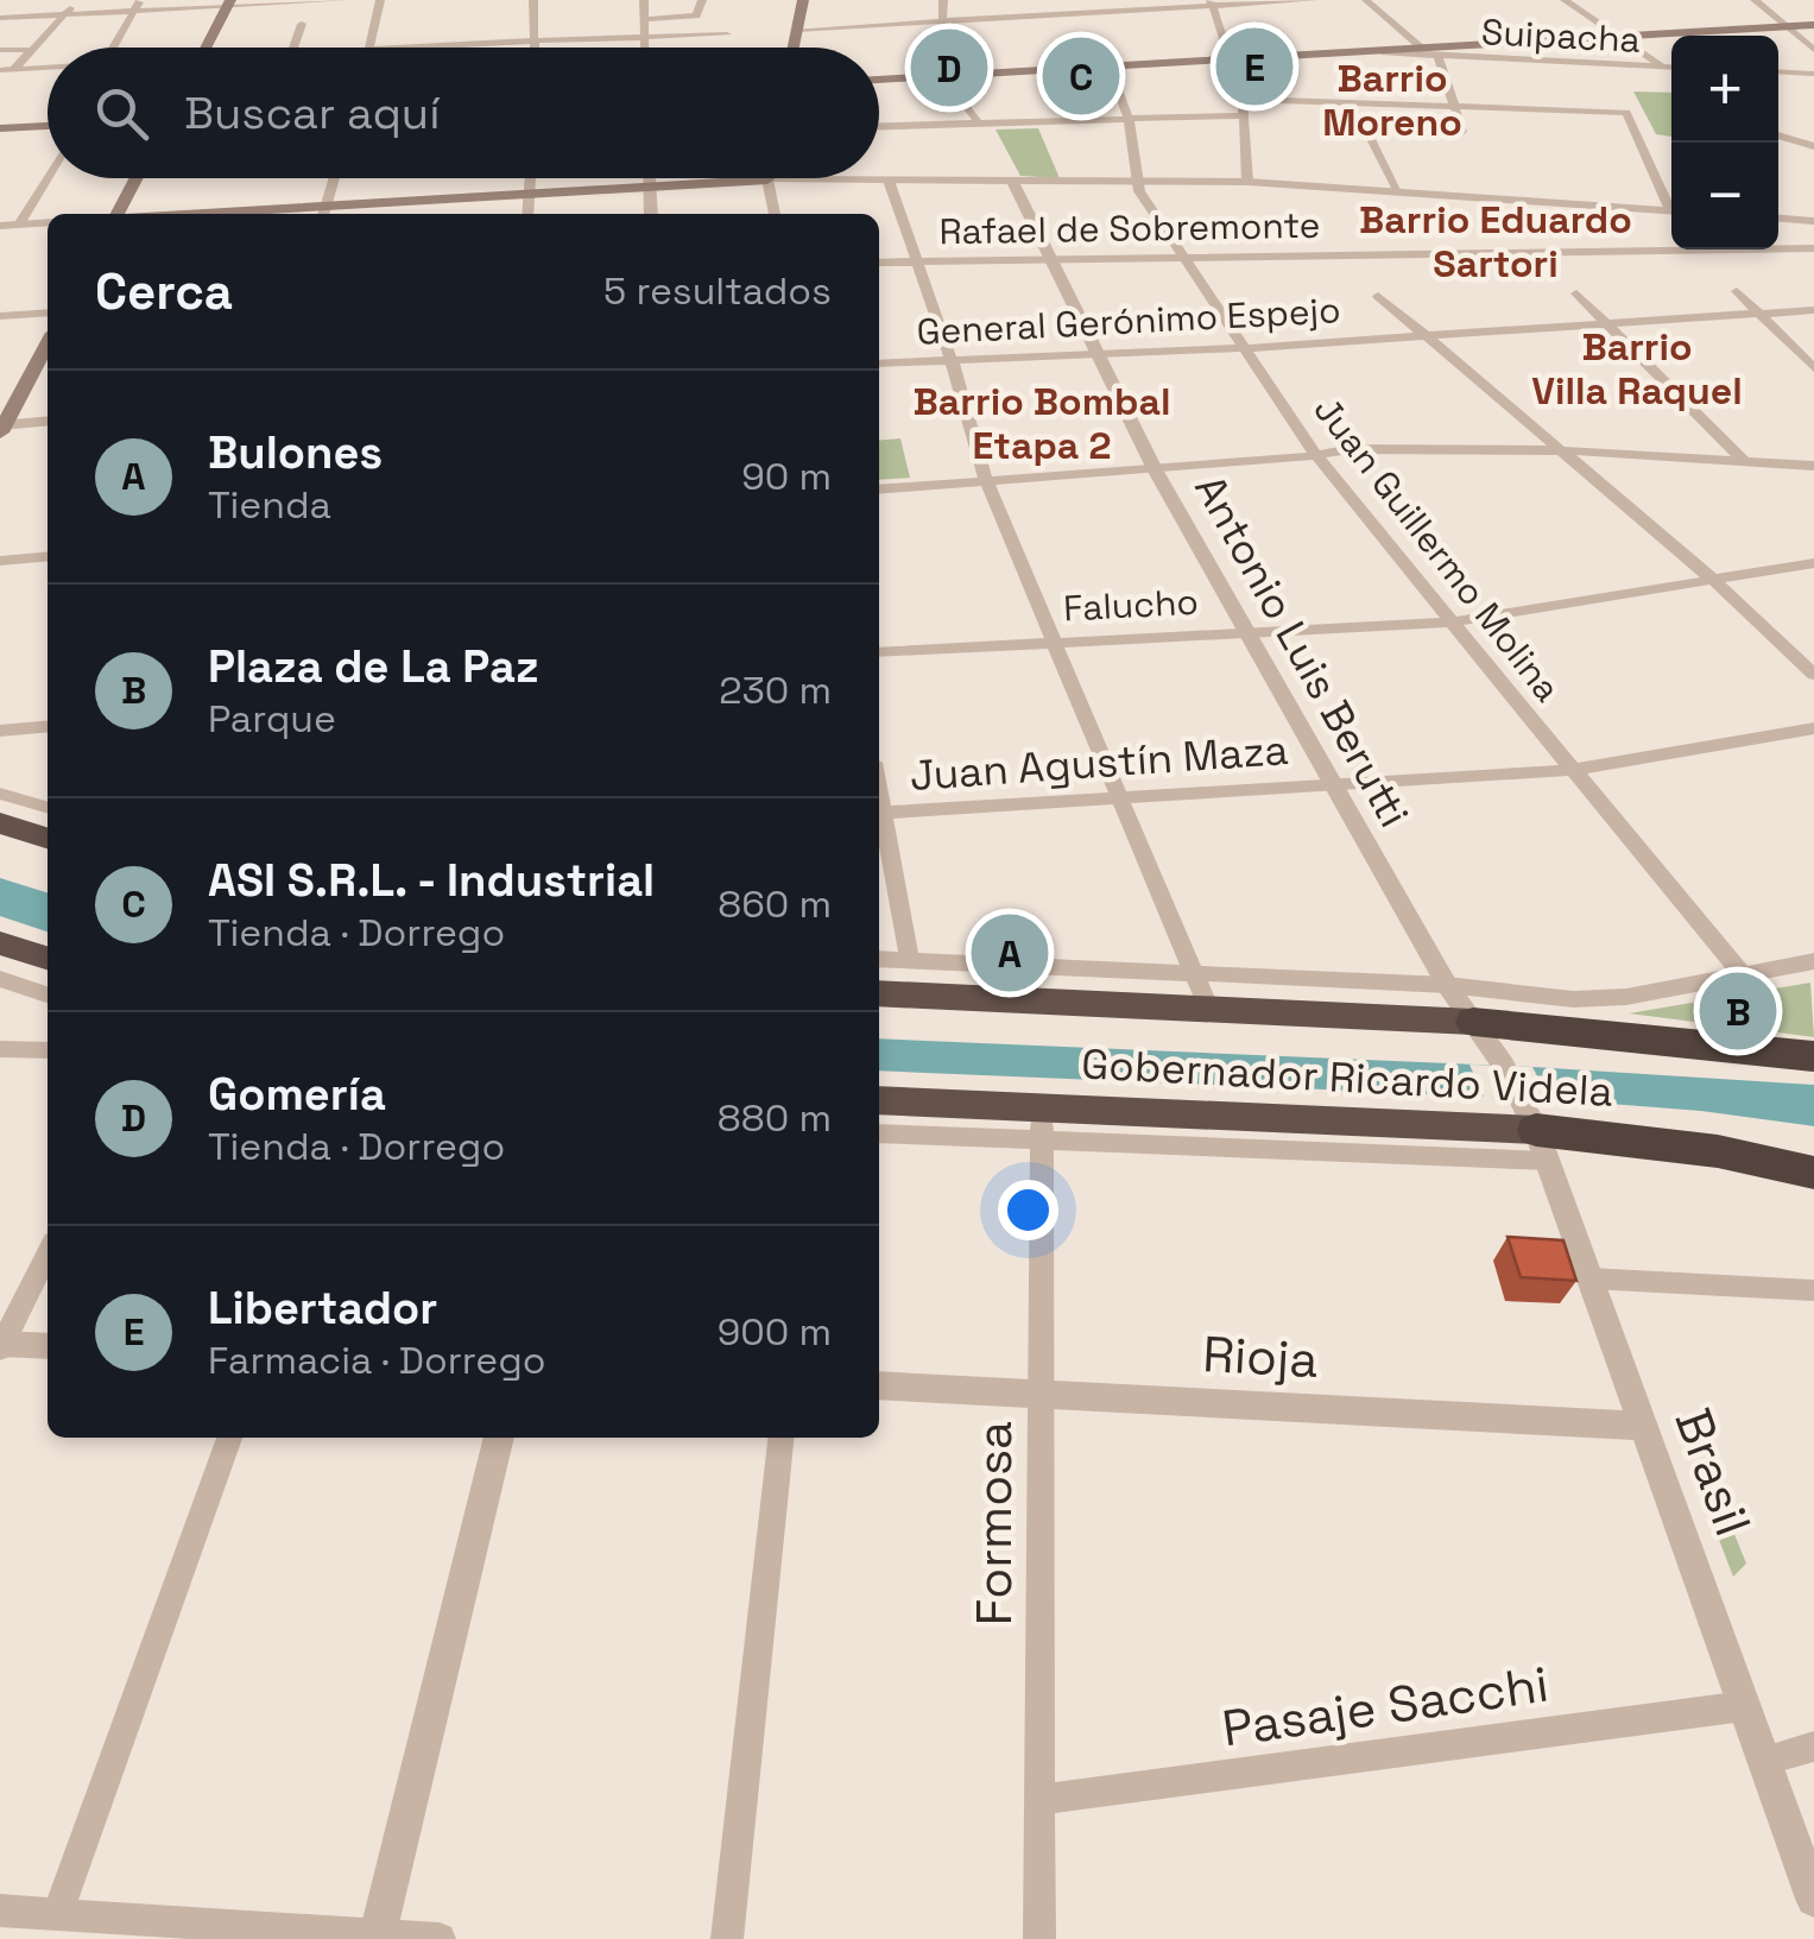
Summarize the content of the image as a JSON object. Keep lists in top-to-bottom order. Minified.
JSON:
{"streets":{"highway":["Gobernador Ricardo Videla"],"street":["Suipacha","Rafael de Sobremonte","General Gerónimo Espejo","Juan Guillermo Molina","Falucho","Antonio Luis Berutti","Juan Agustín Maza","Rioja","Brasil","Formosa","Pasaje Sacchi"]},"crossings":[["Rafael de Sobremonte","Juan Guillermo Molina"],["Rafael de Sobremonte","Antonio Luis Berutti"],["General Gerónimo Espejo","Juan Guillermo Molina"],["General Gerónimo Espejo","Antonio Luis Berutti"],["Juan Guillermo Molina","Falucho"],["Juan Guillermo Molina","Juan Agustín Maza"],["Falucho","Antonio Luis Berutti"],["Antonio Luis Berutti","Juan Agustín Maza"],["Antonio Luis Berutti","Gobernador Ricardo Videla"],["Antonio Luis Berutti","Brasil"],["Gobernador Ricardo Videla","Brasil"],["Gobernador Ricardo Videla","Formosa"],["Rioja","Brasil"],["Rioja","Formosa"],["Brasil","Pasaje Sacchi"],["Formosa","Pasaje Sacchi"]],"districts":["Barrio Moreno","Barrio Eduardo Sartori","Barrio Villa Raquel","Barrio Bombal Etapa 2"],"page":{"pins":["E","D","C","A","B"],"map_buttons":["+","−"],"search":"Buscar aquí","heading":["Cerca","5 resultados"],"list":[{"mark":"A","name":"Bulones","note":"Tienda","value":"90 m"},{"mark":"B","name":"Plaza de La Paz","note":"Parque","value":"230 m"},{"mark":"C","name":"ASI S.R.L. - Industrial","note":"Tienda · Dorrego","value":"860 m"},{"mark":"D","name":"Gomería","note":"Tienda · Dorrego","value":"880 m"},{"mark":"E","name":"Libertador","note":"Farmacia · Dorrego","value":"900 m"}]}}
